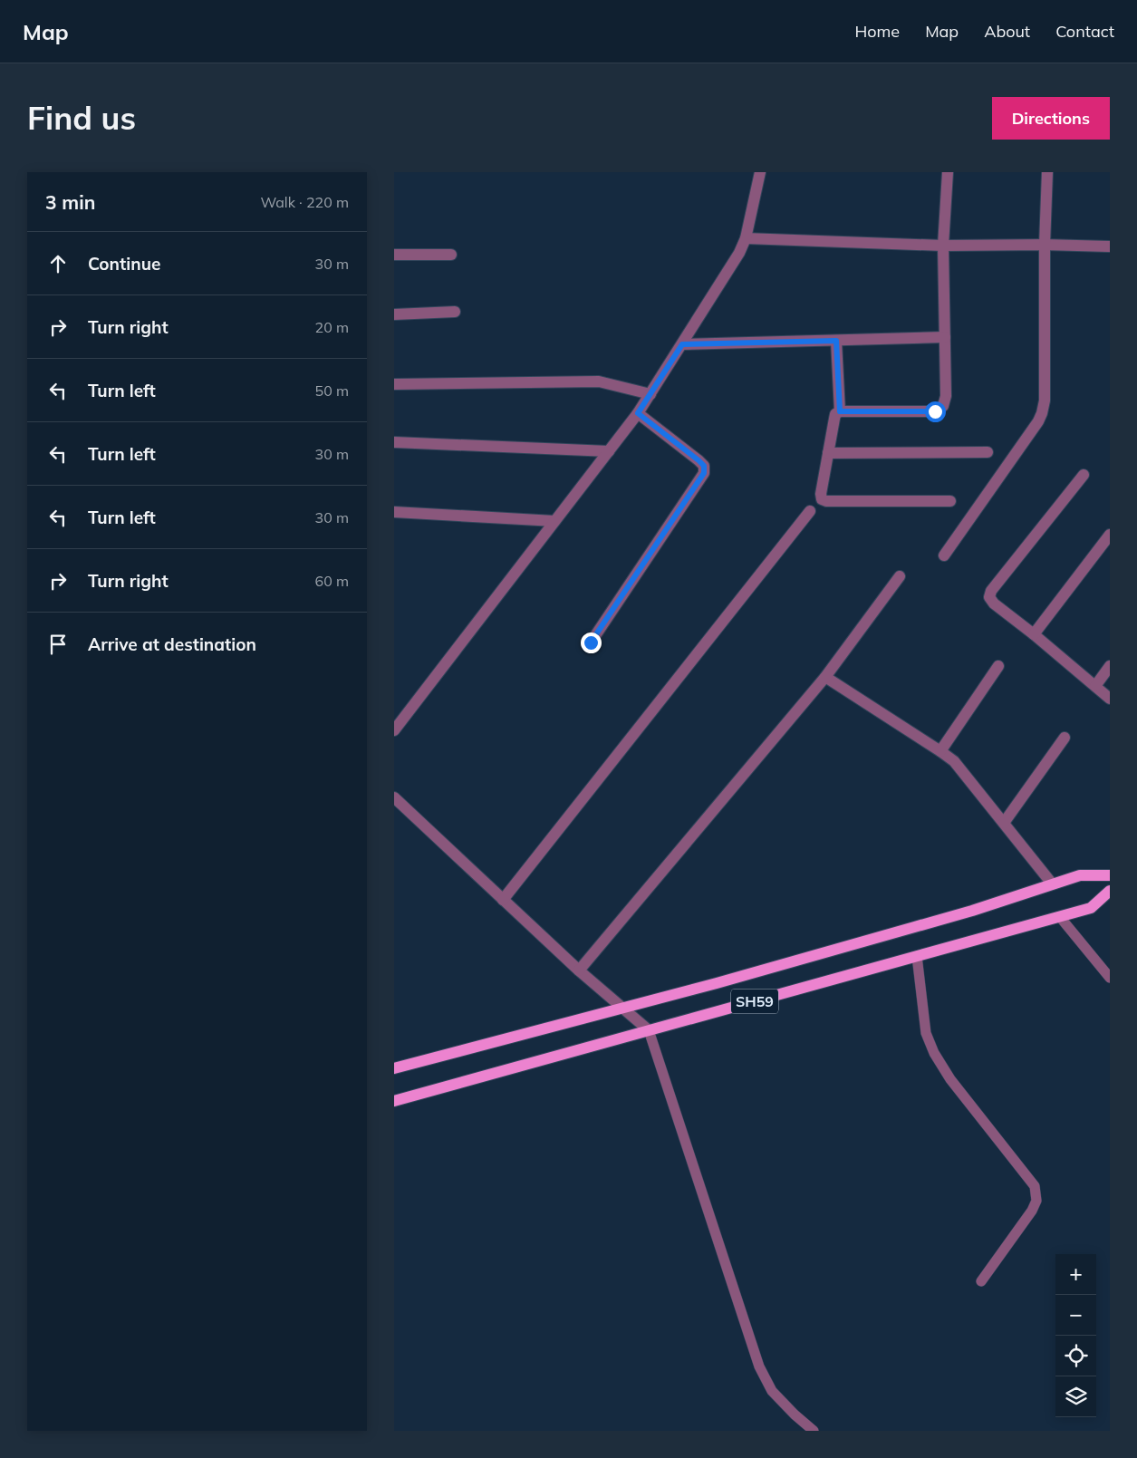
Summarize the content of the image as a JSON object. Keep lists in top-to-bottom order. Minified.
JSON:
{"streets":{"main road":["SH59"]},"page":{"header":"Map","nav":["Home","Map","About","Contact"],"buttons":"Directions","title":"Find us","heading":["3 min","Walk · 220 m"],"list":[["Continue","30 m"],["Turn right","20 m"],["Turn left","50 m"],["Turn left","30 m"],["Turn left","30 m"],["Turn right","60 m"],"Arrive at destination"],"map_buttons":["+","−"]}}
